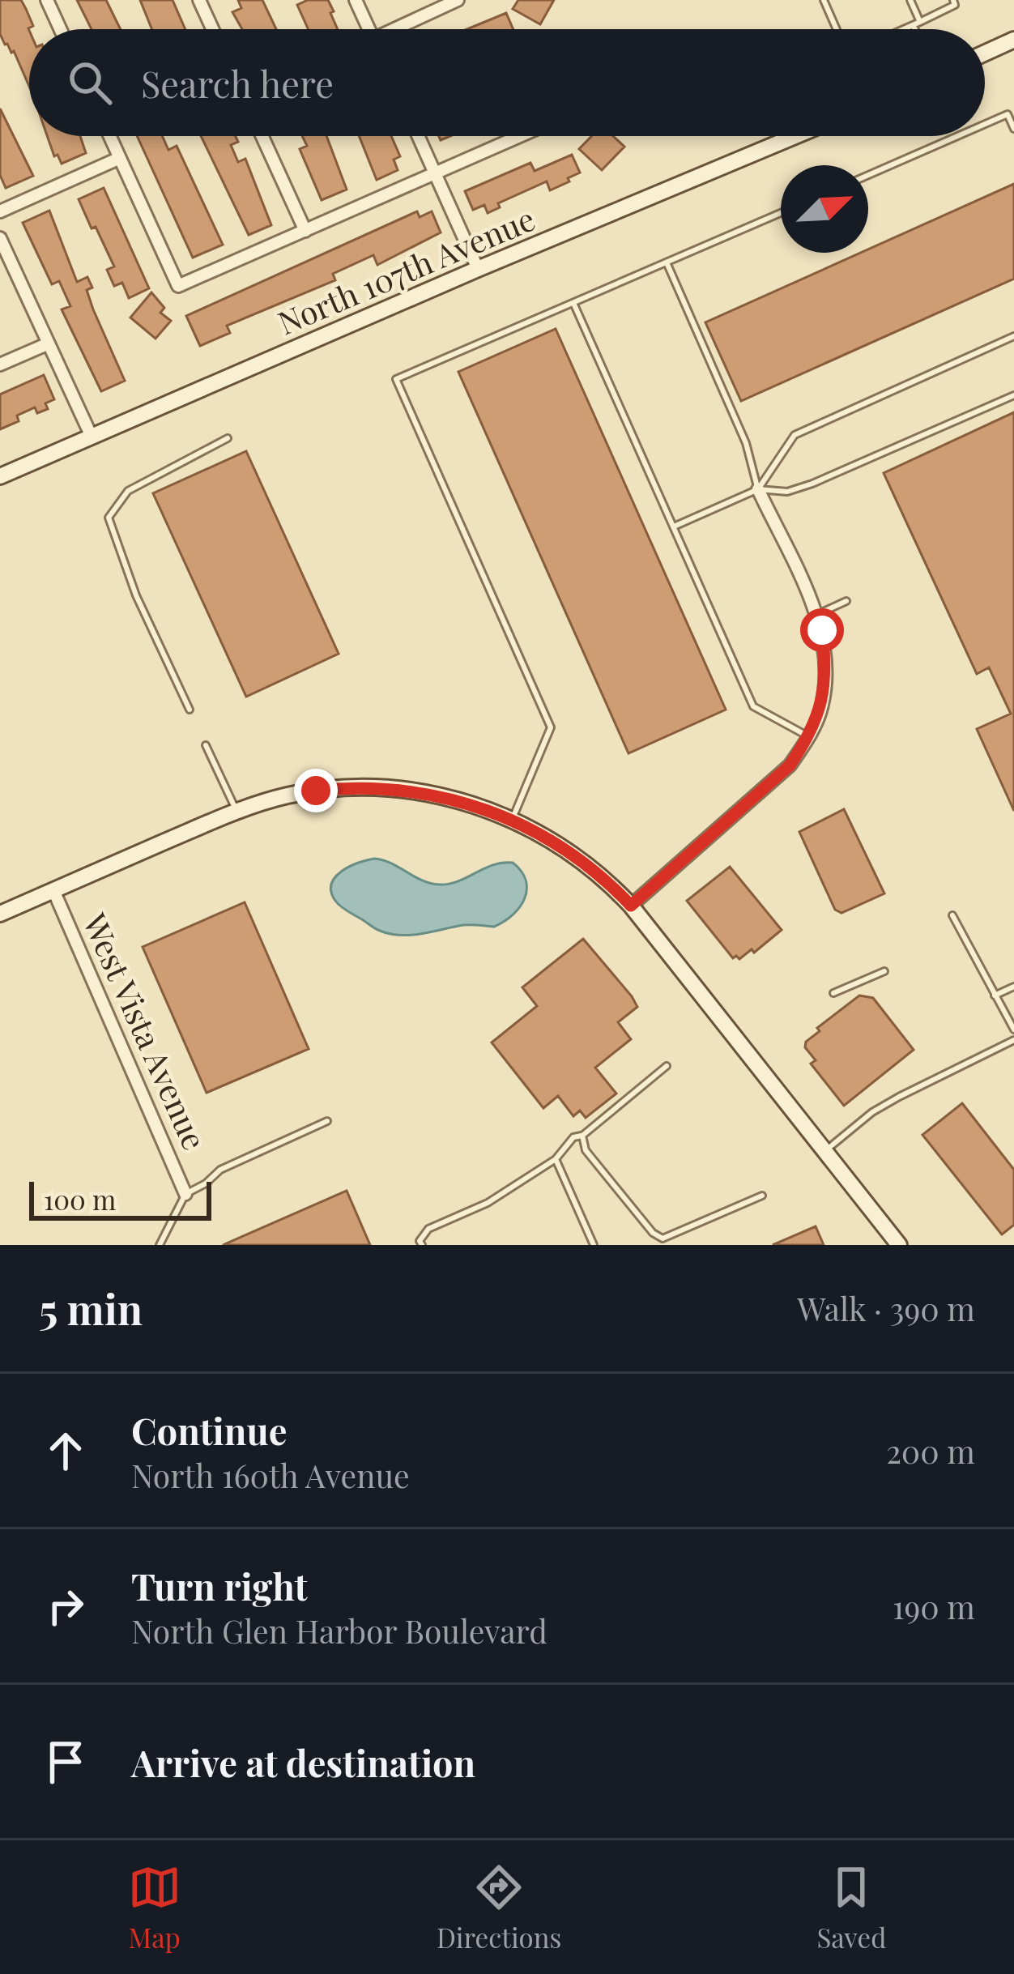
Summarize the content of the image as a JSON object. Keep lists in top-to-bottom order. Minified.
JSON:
{"streets":{"main road":["North 107th Avenue"],"street":["West Vista Avenue"]},"scale_bar":"100 m","north":"top right","page":{"search":"Search here","scale":"100 m","heading":["5 min","Walk · 390 m"],"list":[["Continue","North 160th Avenue","200 m"],["Turn right","North Glen Harbor Boulevard","190 m"],"Arrive at destination"],"nav":["Map","Directions","Saved"]}}
